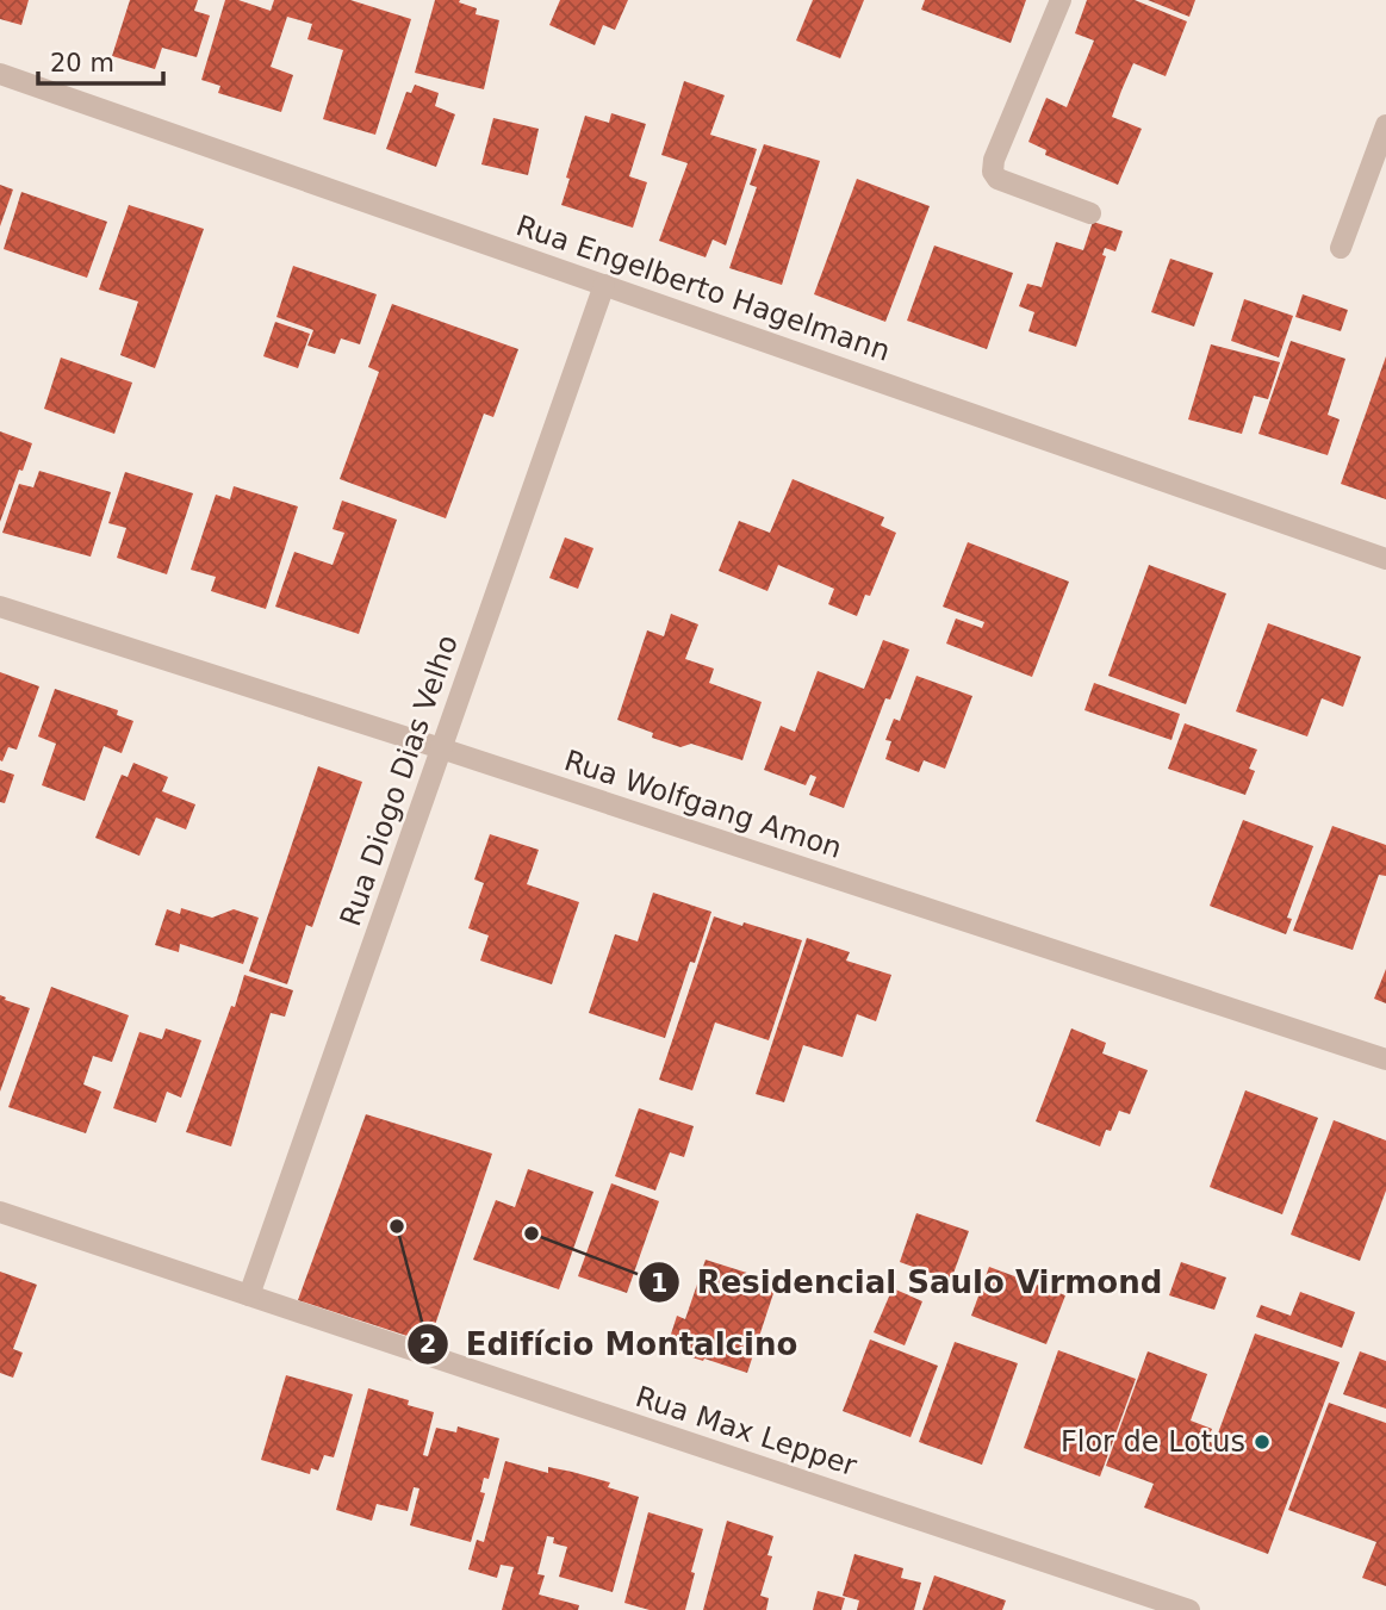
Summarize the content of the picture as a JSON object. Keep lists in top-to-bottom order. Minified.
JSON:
{"streets":{"street":["Rua Engelberto Hagelmann","Rua Diogo Dias Velho","Rua Wolfgang Amon","Rua Max Lepper"]},"crossings":[["Rua Engelberto Hagelmann","Rua Diogo Dias Velho"],["Rua Diogo Dias Velho","Rua Wolfgang Amon"],["Rua Diogo Dias Velho","Rua Max Lepper"]],"places":["Edifício Montalcino","Residencial Saulo Virmond","Flor de Lotus"],"scale_bar":"20 m"}
